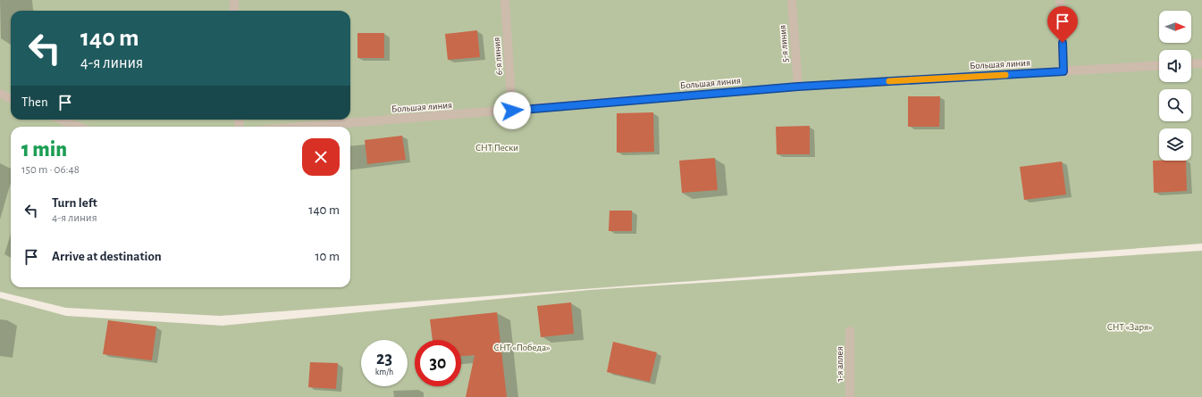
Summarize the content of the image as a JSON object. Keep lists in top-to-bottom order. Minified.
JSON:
{"streets":{"street":["5-я линия","6-я линия","Большая линия","1-я аллея"]},"crossings":[["5-я линия","Большая линия"],["6-я линия","Большая линия"]],"parks":["СНТ Пески","СНТ «Заря»","СНТ «Победа»"],"north":"right","page":{"turn":["140 m","4-я линия"],"then":"Then","heading":["1 min","150 m · 06:48"],"list":[{"name":"Turn left","note":"4-я линия","value":"140 m"},{"name":"Arrive at destination","value":"10 m"}],"speed":"23 km/h","limit":"30"}}
